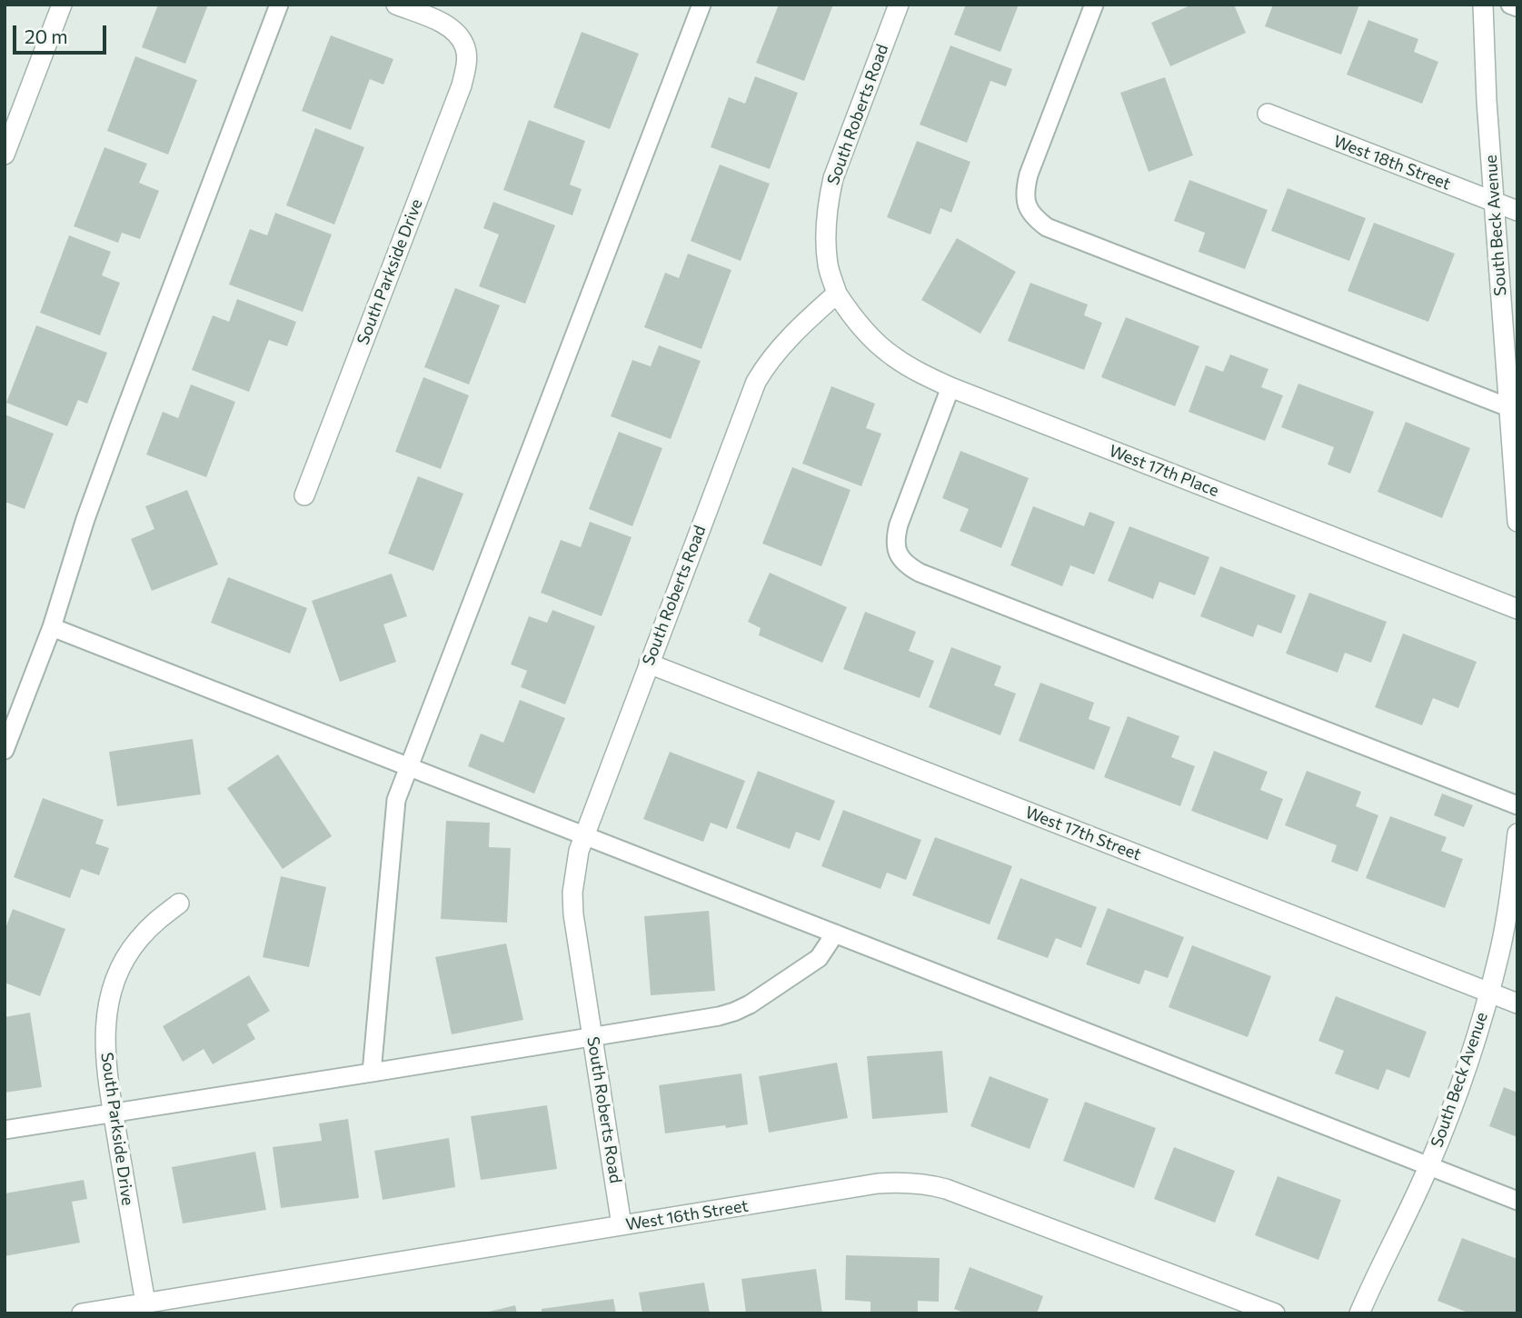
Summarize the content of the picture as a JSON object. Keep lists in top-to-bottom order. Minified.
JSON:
{"streets":{"street":["South Roberts Road","West 18th Street","South Beck Avenue","South Parkside Drive","West 17th Place","West 17th Street","West 16th Street"]},"crossings":[["South Roberts Road","West 17th Place"],["South Roberts Road","West 17th Street"],["South Roberts Road","West 16th Street"],["West 18th Street","South Beck Avenue"],["South Beck Avenue","West 17th Street"],["South Parkside Drive","West 16th Street"]],"scale_bar":"20 m"}
